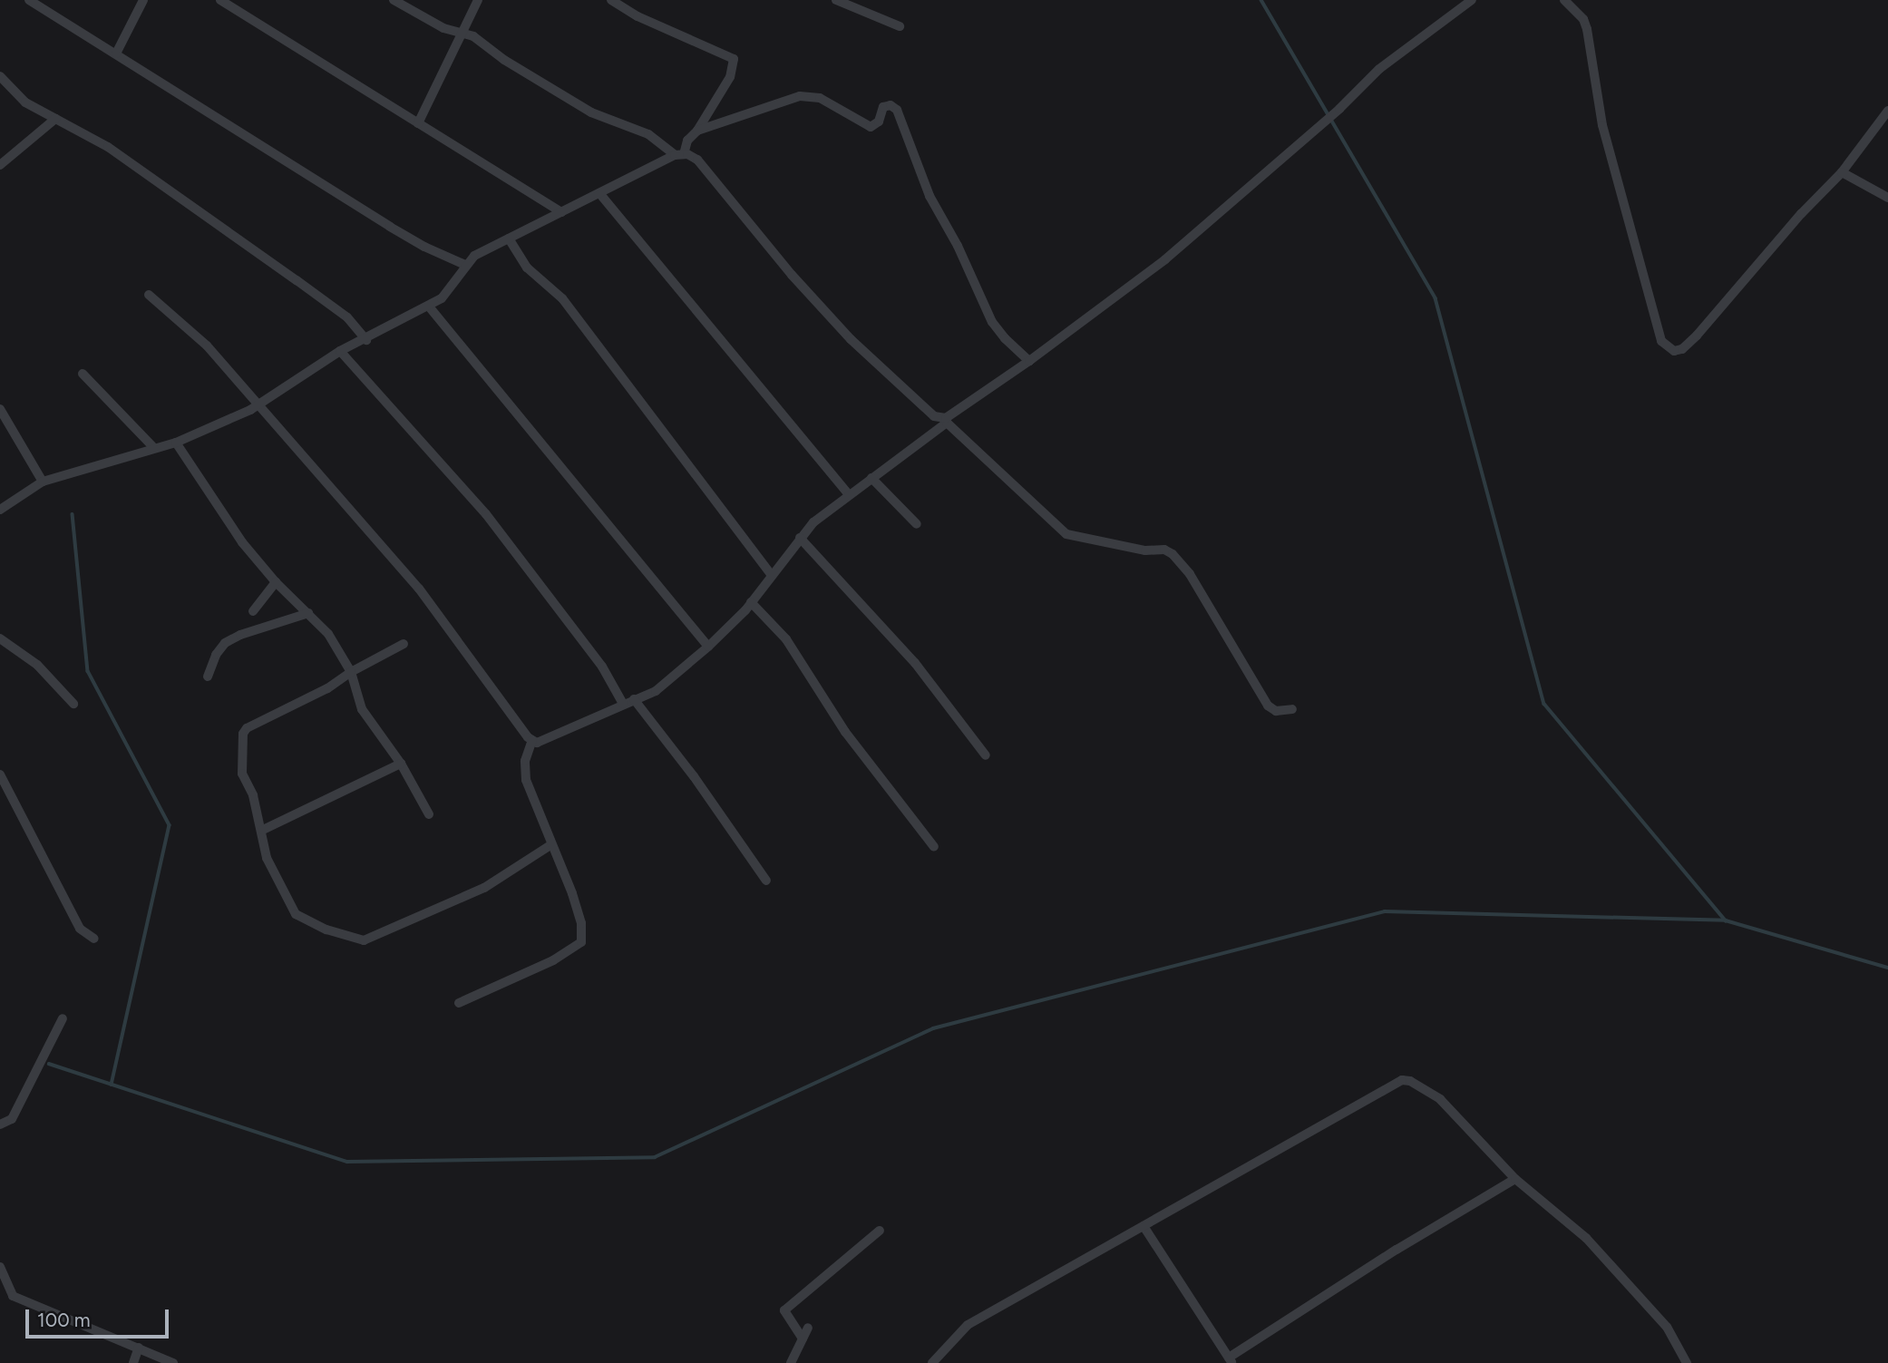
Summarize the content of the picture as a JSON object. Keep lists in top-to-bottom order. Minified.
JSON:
{"scale_bar":"100 m"}
